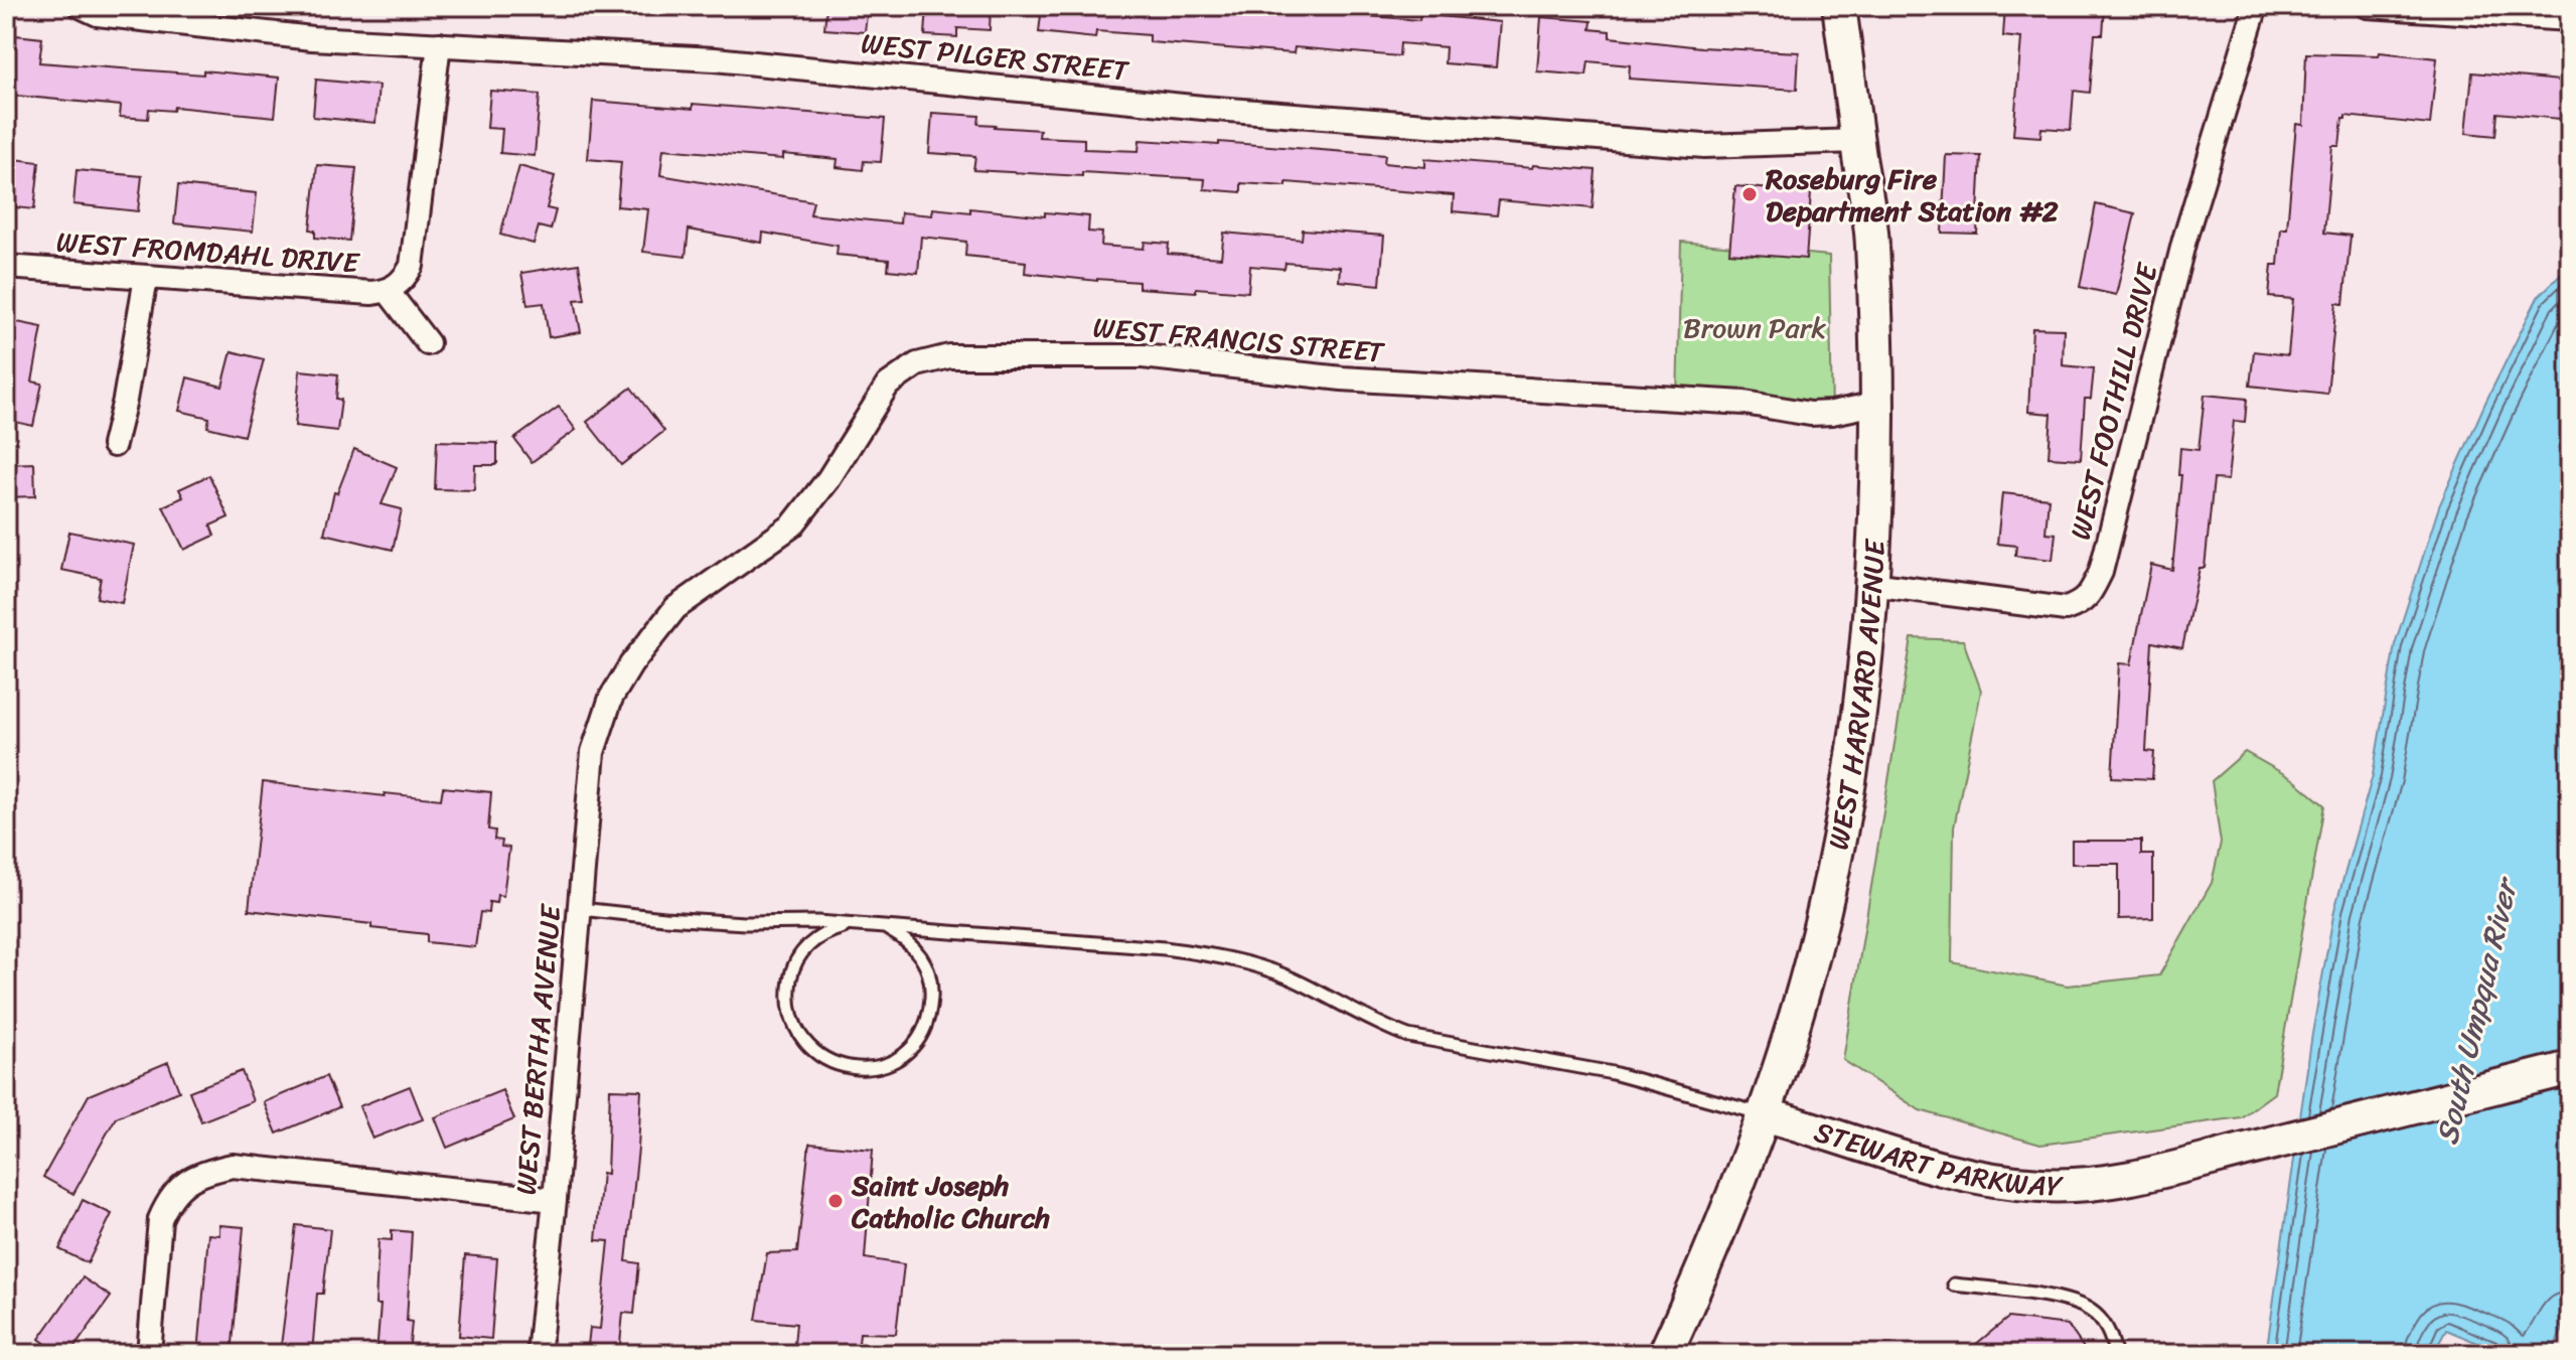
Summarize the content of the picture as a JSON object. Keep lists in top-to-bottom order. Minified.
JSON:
{"streets":{"main road":["WEST HARVARD AVENUE","STEWART PARKWAY"],"street":["WEST PILGER STREET","WEST FROMDAHL DRIVE","WEST FRANCIS STREET","WEST FOOTHILL DRIVE","WEST BERTHA AVENUE"]},"crossings":[["WEST PILGER STREET","WEST FROMDAHL DRIVE"],["WEST PILGER STREET","WEST HARVARD AVENUE"],["WEST FRANCIS STREET","WEST HARVARD AVENUE"],["WEST FRANCIS STREET","WEST BERTHA AVENUE"],["WEST FOOTHILL DRIVE","WEST HARVARD AVENUE"],["WEST HARVARD AVENUE","STEWART PARKWAY"]],"water":["South Umpqua River"],"parks":["Brown Park"],"places":["Roseburg Fire Department Station #2","Saint Joseph Catholic Church"]}
